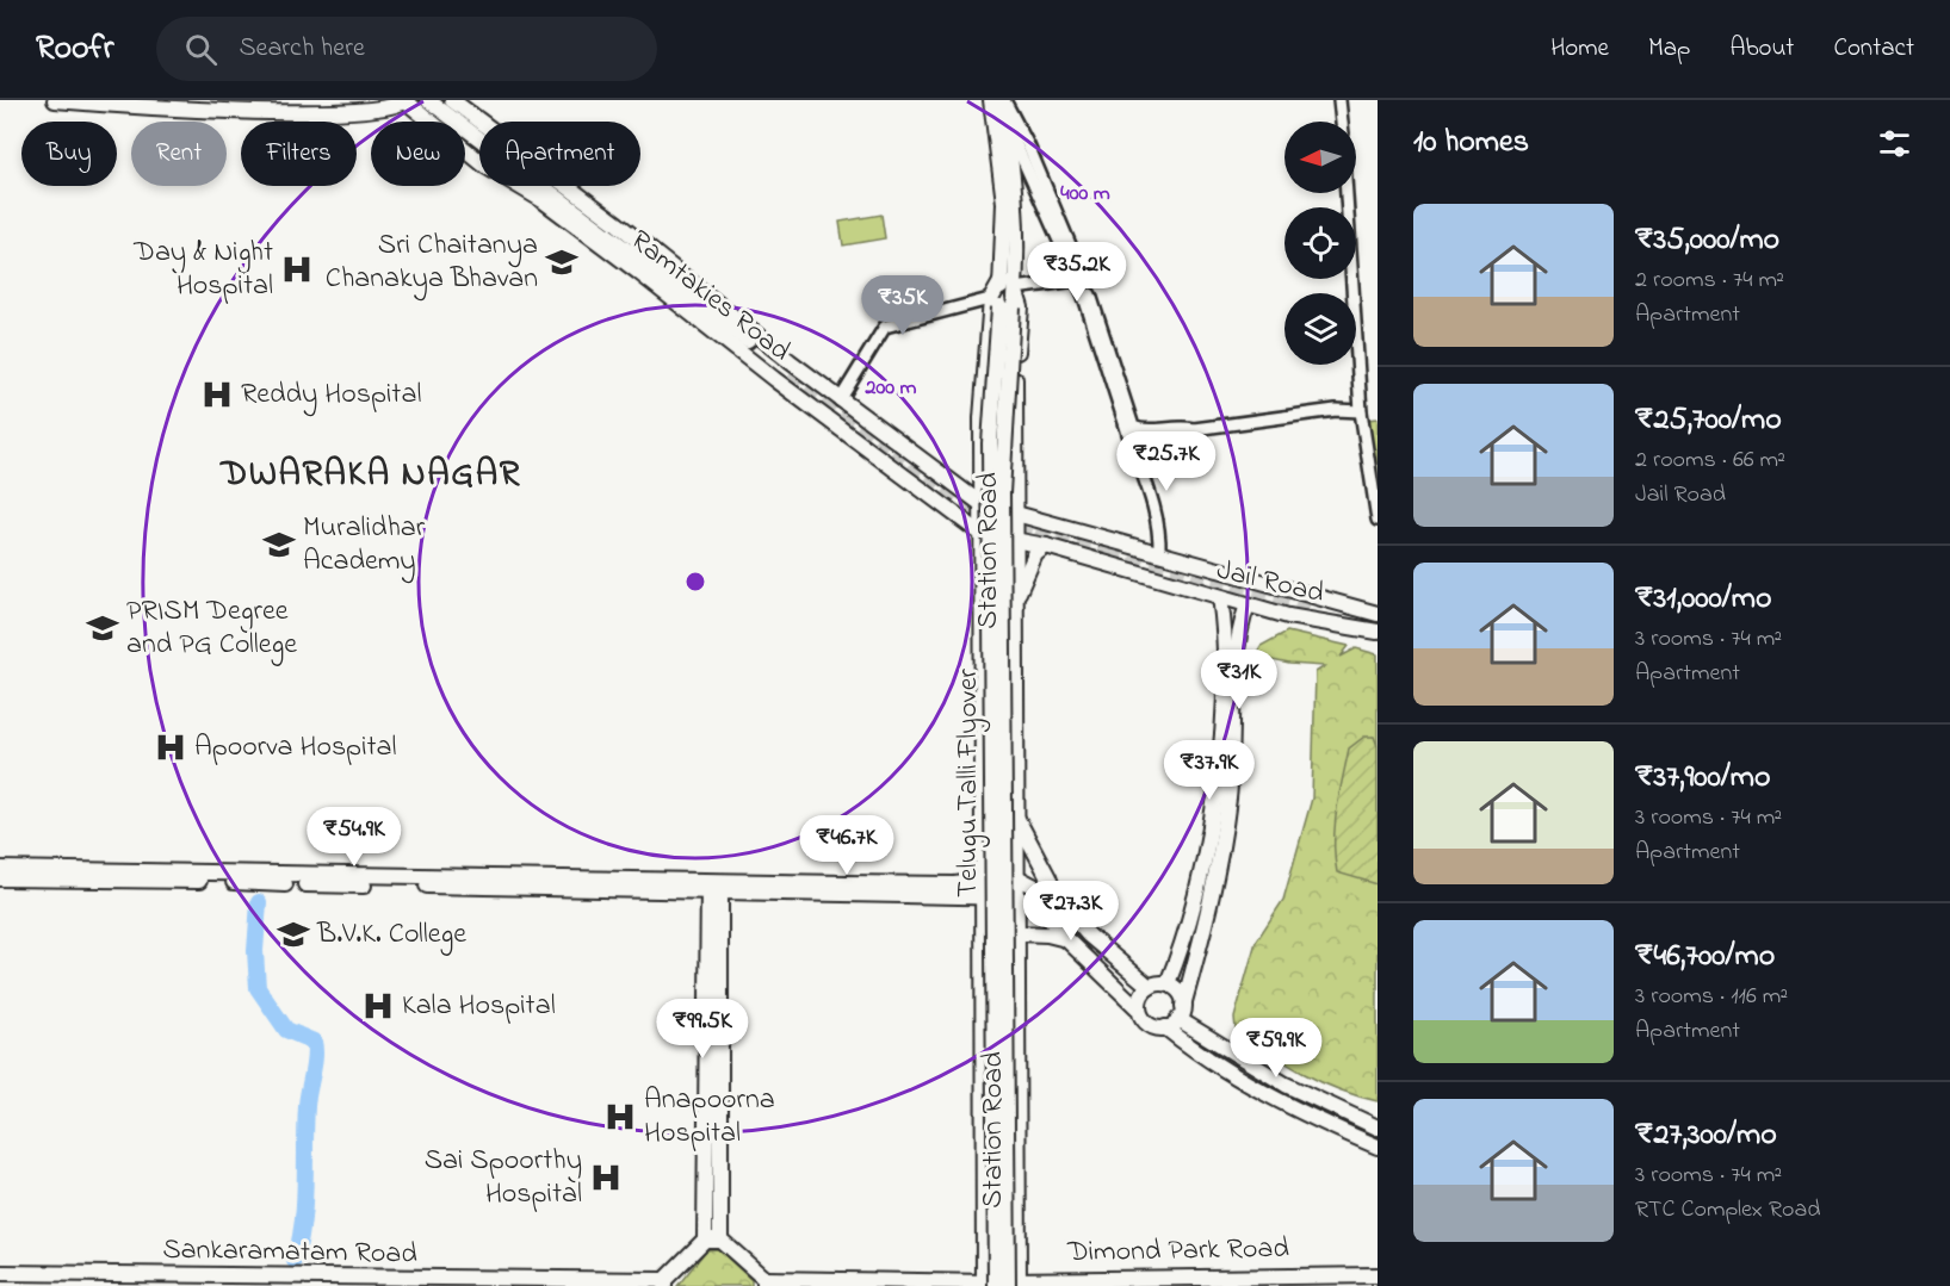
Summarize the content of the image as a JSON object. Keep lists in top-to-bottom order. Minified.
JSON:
{"streets":{"main road":["Ramtakies Road","Station Road","Jail Road","Telugu Talli Flyover","Dimond Park Road","Sankaramatam Road"]},"crossings":[["Ramtakies Road","Jail Road"],["Station Road","Jail Road"],["Station Road","Telugu Talli Flyover"],["Station Road","Dimond Park Road"],["Telugu Talli Flyover","Dimond Park Road"]],"districts":["DWARAKA NAGAR"],"places":{"school or university":["Sri Chaitanya Chanakya Bhavan","Muralidhar Academy","PRISM Degree and PG College","B.V.K. College"],"hospital":["Day & Night Hospital","Reddy Hospital","Apoorva Hospital","Kala Hospital","Anapoorna Hospital","Sai Spoorthy Hospital"]},"north":"left","page":{"header":"Roofr","search":"Search here","nav":["Home","Map","About","Contact"],"heading":"10 homes","chip":["Buy","Rent","Filters","New","Apartment"],"list":[{"name":"₹35,000/mo","note":"2 rooms · 74 m² · Apartment"},{"name":"₹25,700/mo","note":"2 rooms · 66 m² · Jail Road"},{"name":"₹31,000/mo","note":"3 rooms · 74 m² · Apartment"},{"name":"₹37,900/mo","note":"3 rooms · 74 m² · Apartment"},{"name":"₹46,700/mo","note":"3 rooms · 116 m² · Apartment"},{"name":"₹27,300/mo","note":"3 rooms · 74 m² · RTC Complex Road"}],"price":["₹35.2K","₹35K","₹25.7K","₹31K","₹37.9K","₹54.9K","₹46.7K","₹27.3K","₹99.5K","₹59.9K"]},"rings":["400 m","200 m"]}
